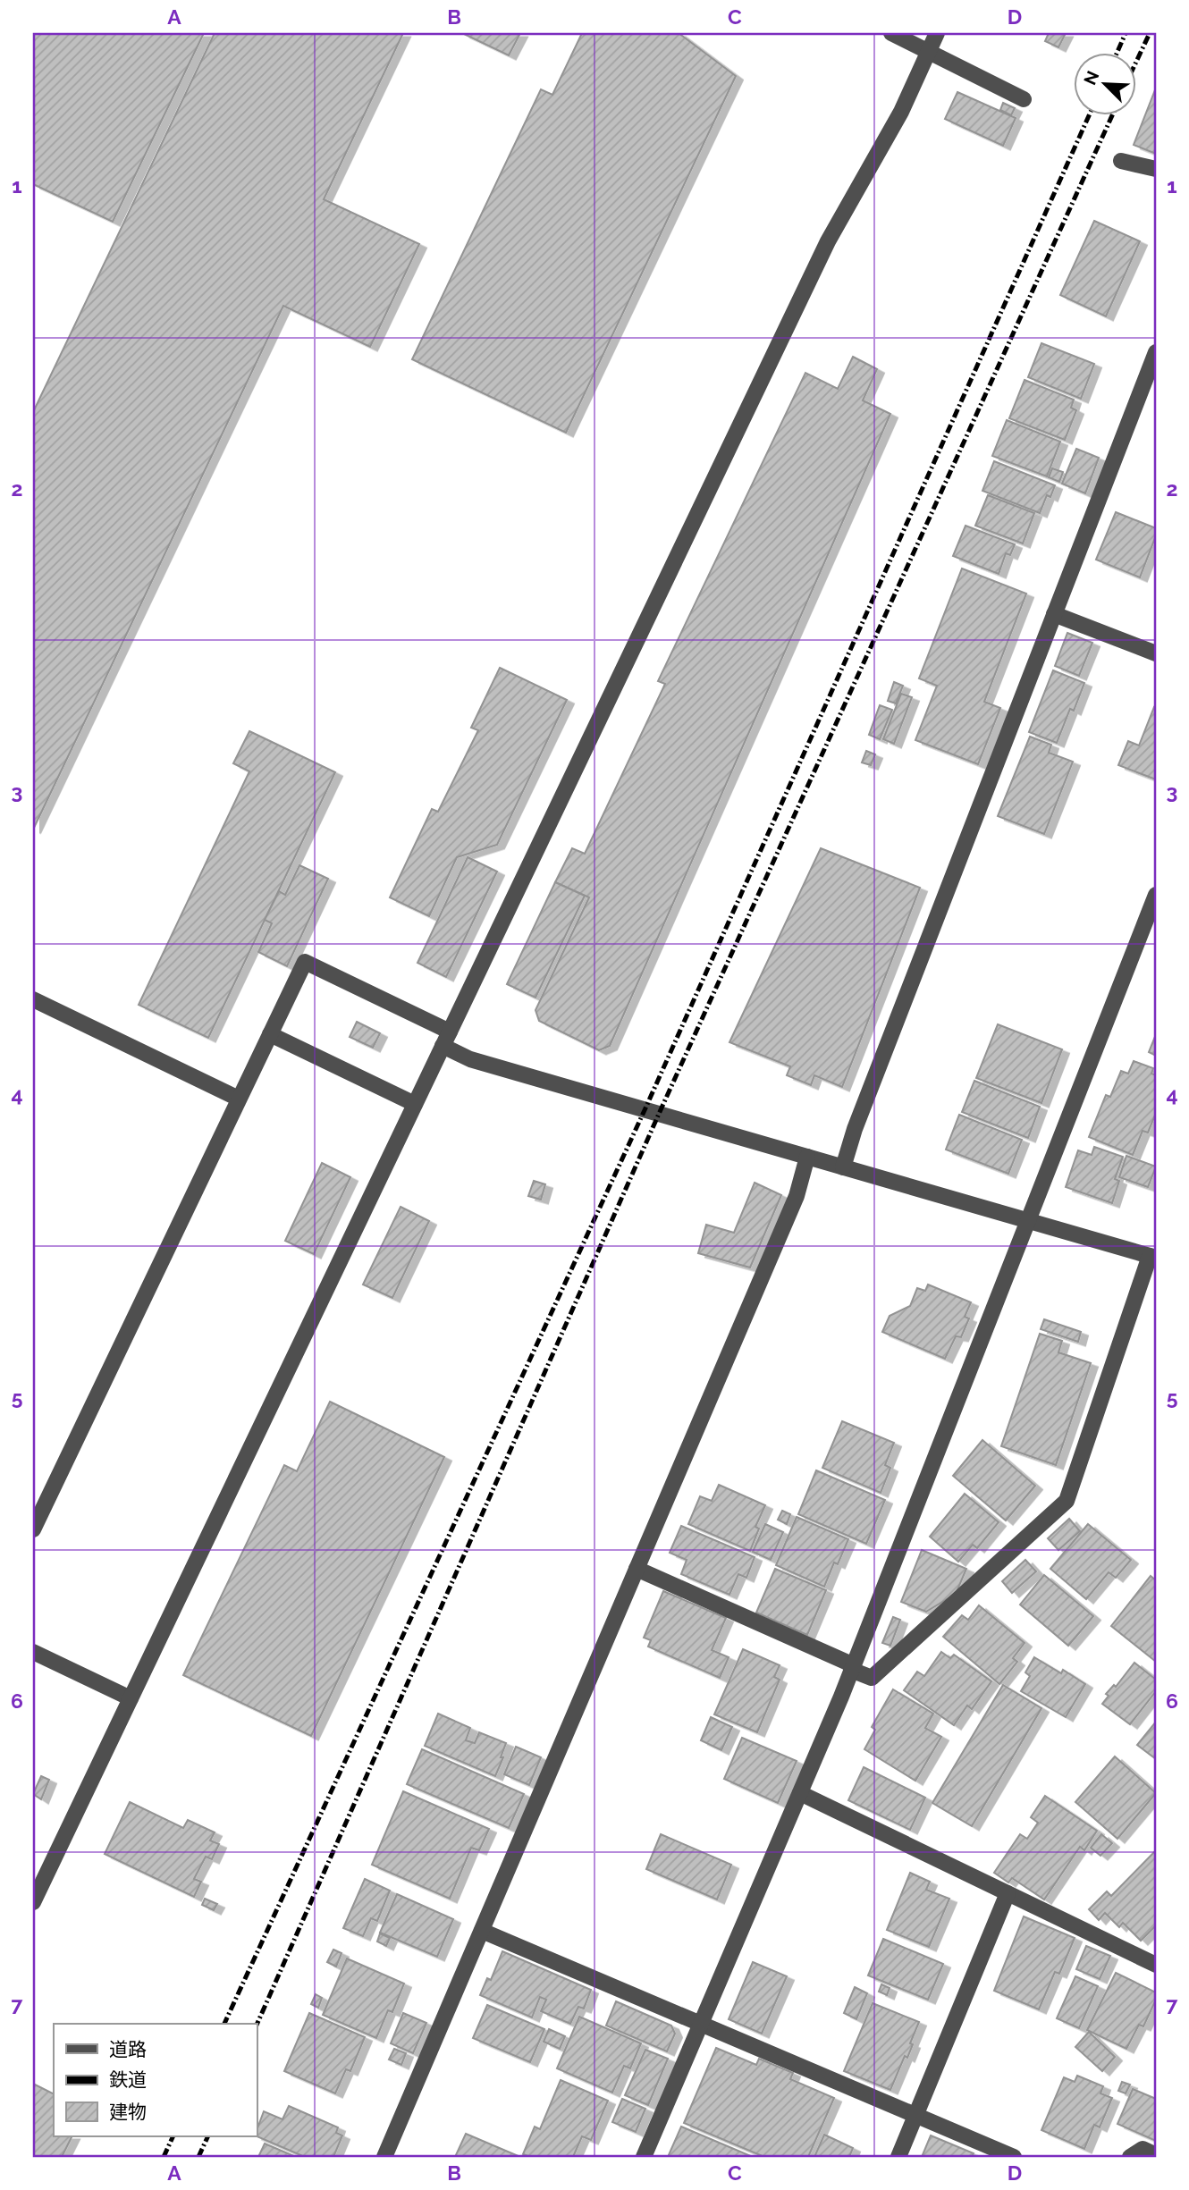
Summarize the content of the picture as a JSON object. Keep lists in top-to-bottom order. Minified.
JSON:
{"legend":["道路","鉄道","建物"],"north":"top left","grid":{"columns":["A","B","C","D"],"rows":["1","2","3","4","5","6","7"]}}
